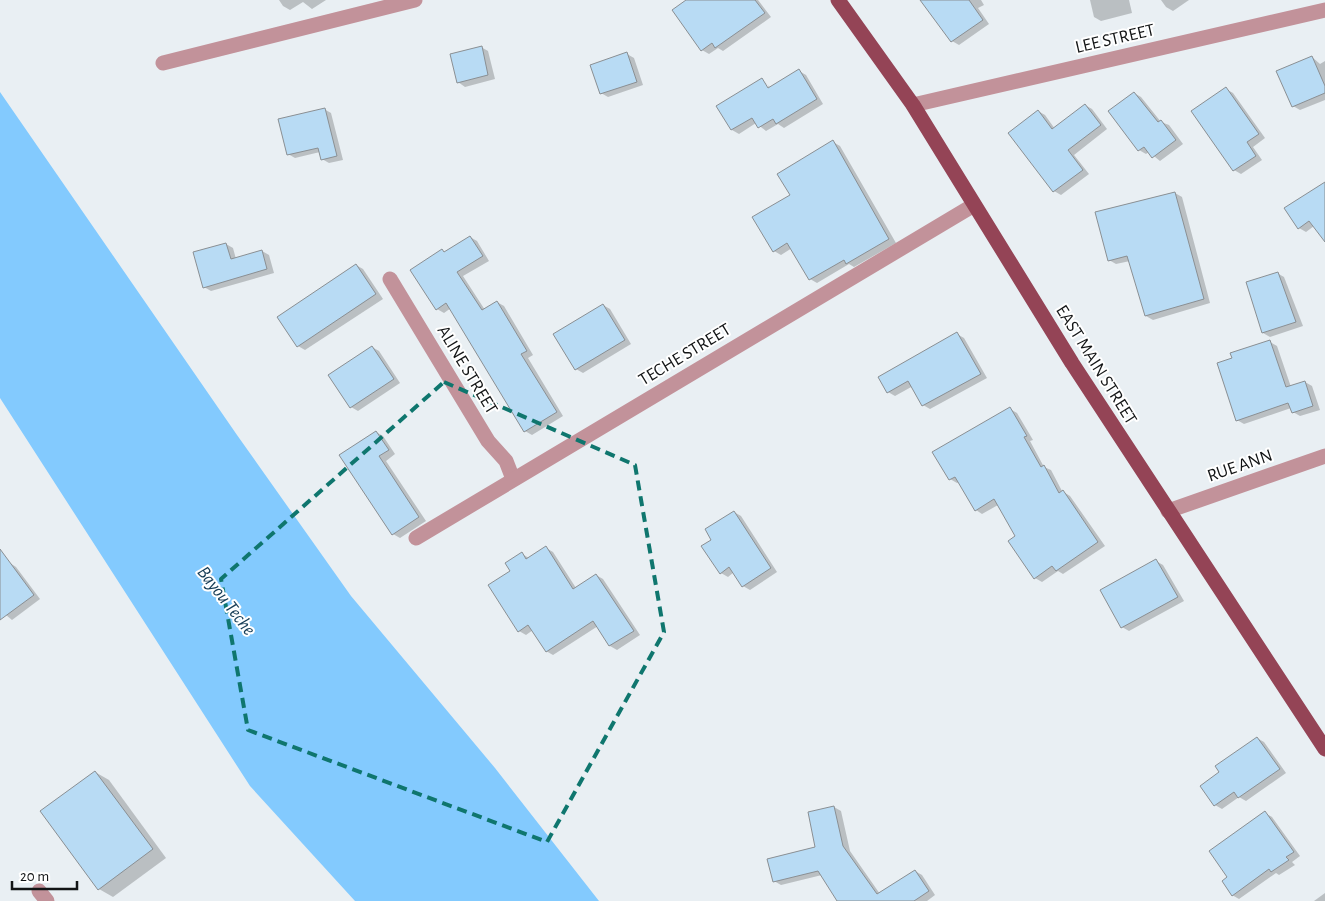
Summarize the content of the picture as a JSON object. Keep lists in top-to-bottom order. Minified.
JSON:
{"streets":{"main road":["EAST MAIN STREET"],"street":["LEE STREET","TECHE STREET","ALINE STREET","RUE ANN"]},"crossings":[["LEE STREET","EAST MAIN STREET"],["TECHE STREET","EAST MAIN STREET"],["TECHE STREET","ALINE STREET"],["EAST MAIN STREET","RUE ANN"]],"water":["Bayou Teche"],"scale_bar":"20 m"}
